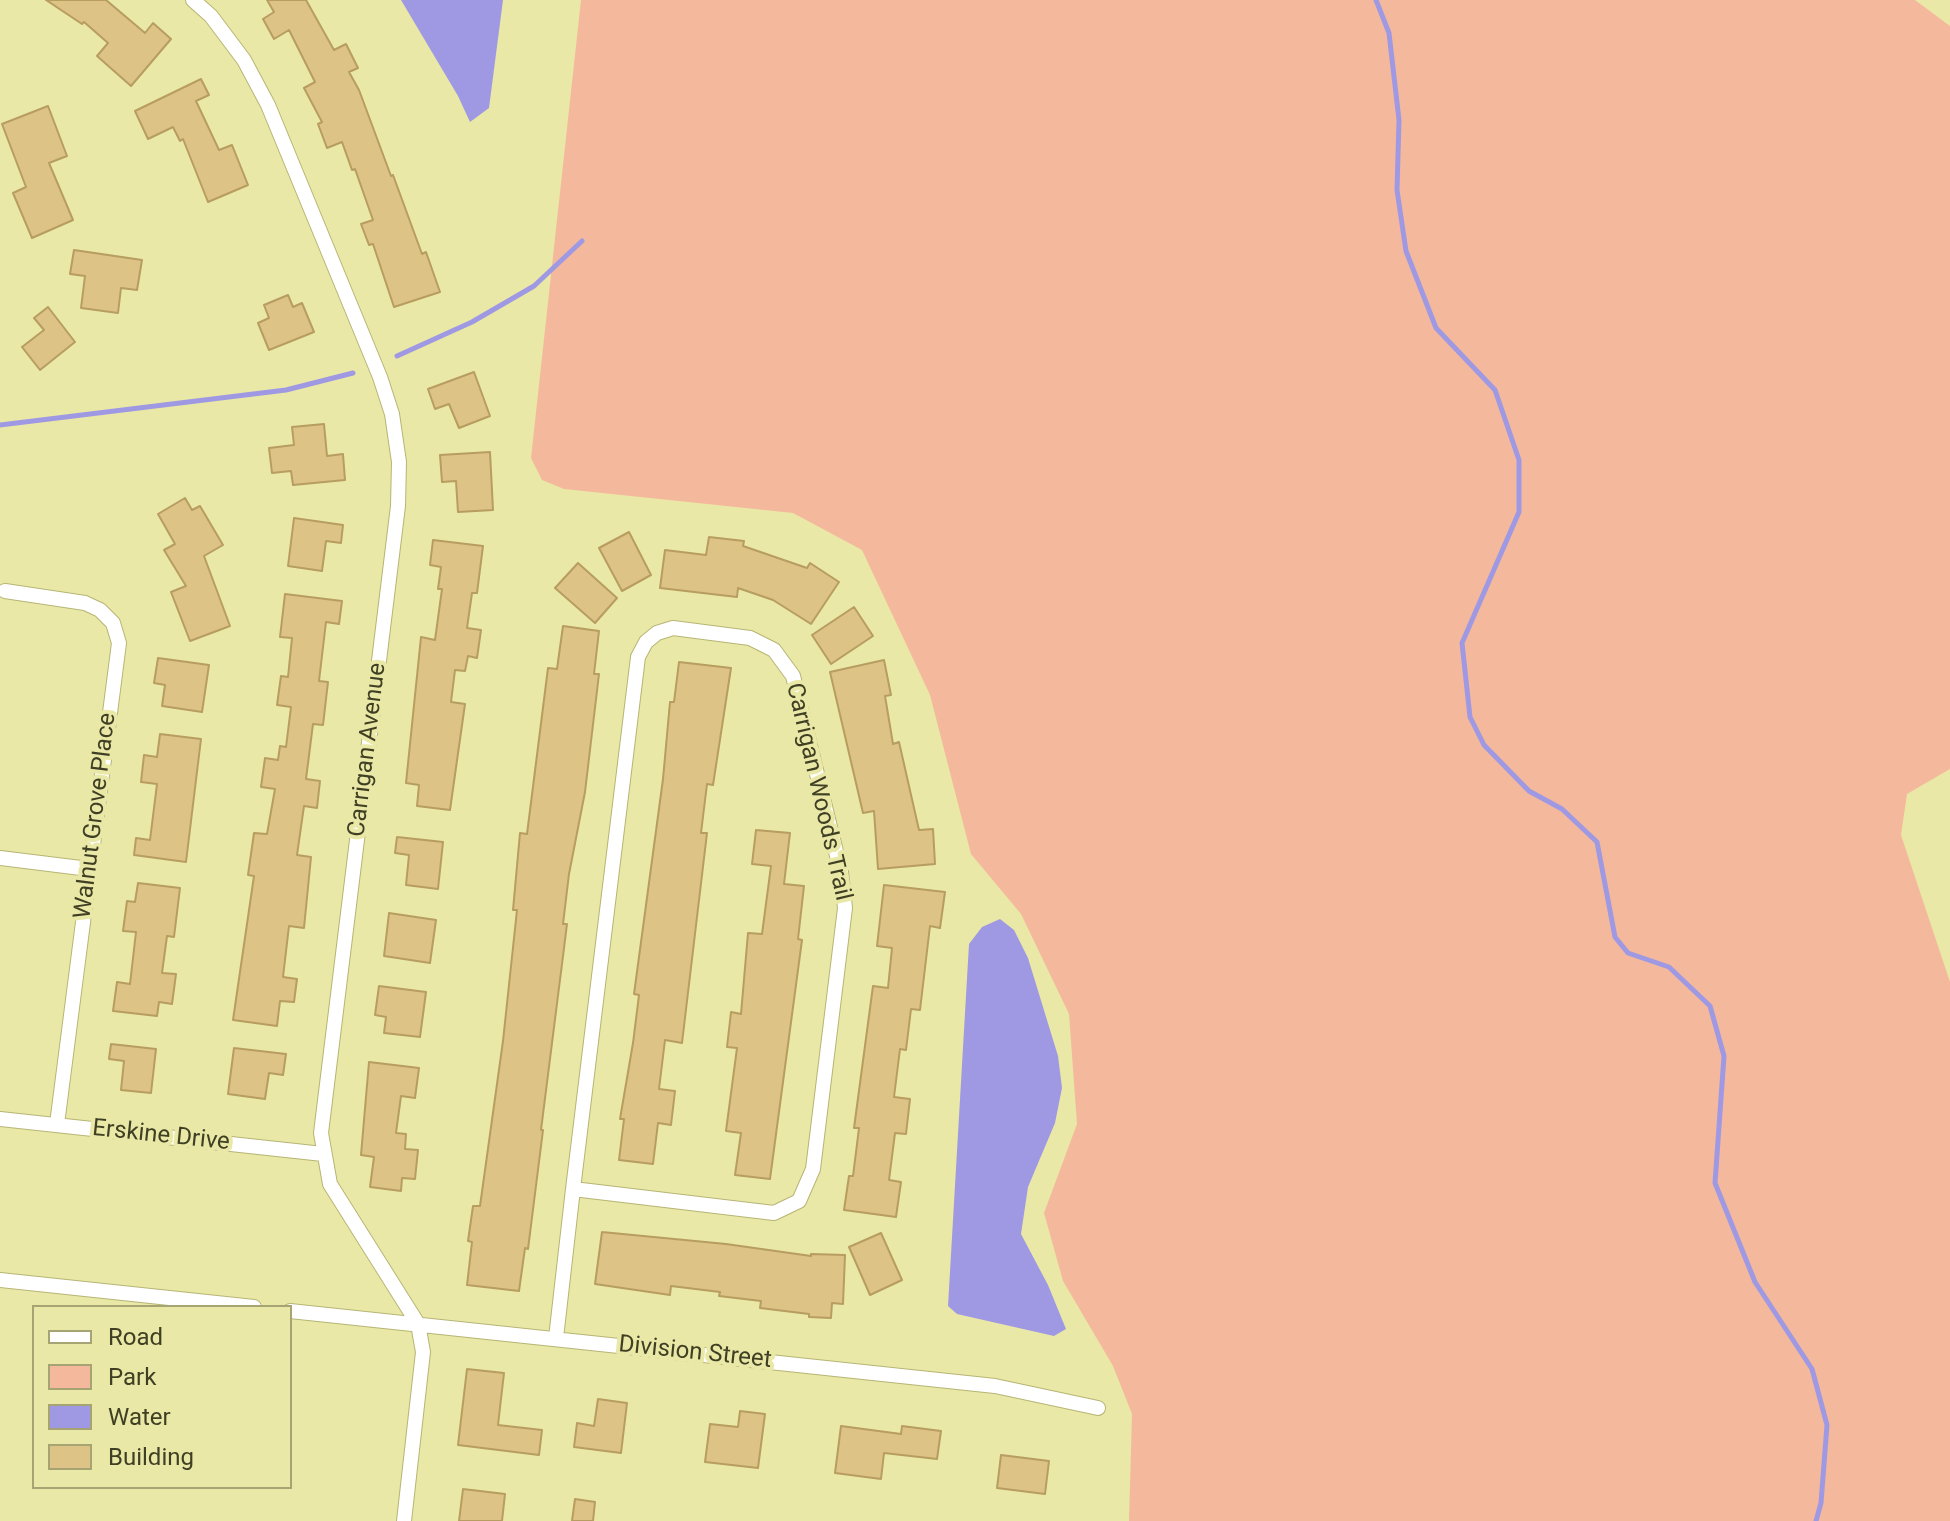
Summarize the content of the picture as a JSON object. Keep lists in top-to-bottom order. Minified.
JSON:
{"streets":{"street":["Carrigan Avenue","Carrigan Woods Trail","Walnut Grove Place","Erskine Drive","Division Street"]},"crossings":[["Carrigan Avenue","Erskine Drive"],["Carrigan Avenue","Division Street"],["Carrigan Woods Trail","Division Street"],["Walnut Grove Place","Erskine Drive"]],"legend":["Road","Park","Water","Building"]}
